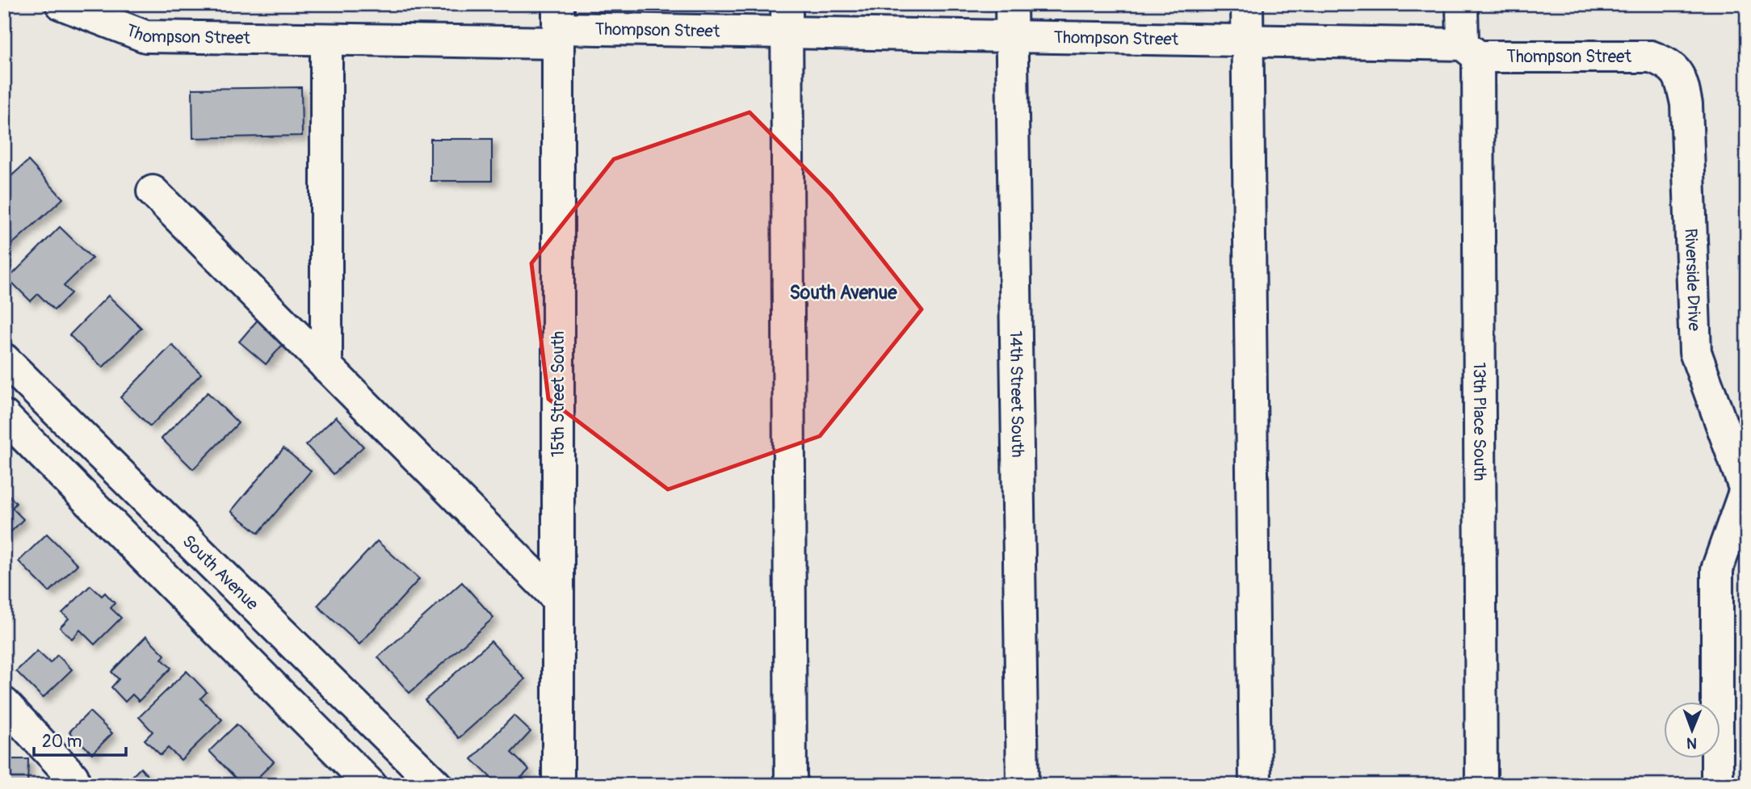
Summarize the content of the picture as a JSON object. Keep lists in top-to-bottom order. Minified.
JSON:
{"streets":{"main road":["Thompson Street","Riverside Drive","15th Street South","14th Street South","13th Place South","South Avenue"]},"crossings":[["Thompson Street","Riverside Drive"],["Thompson Street","15th Street South"],["Thompson Street","14th Street South"],["Thompson Street","13th Place South"]],"districts":["South Avenue"],"scale_bar":"20 m","north":"bottom"}
